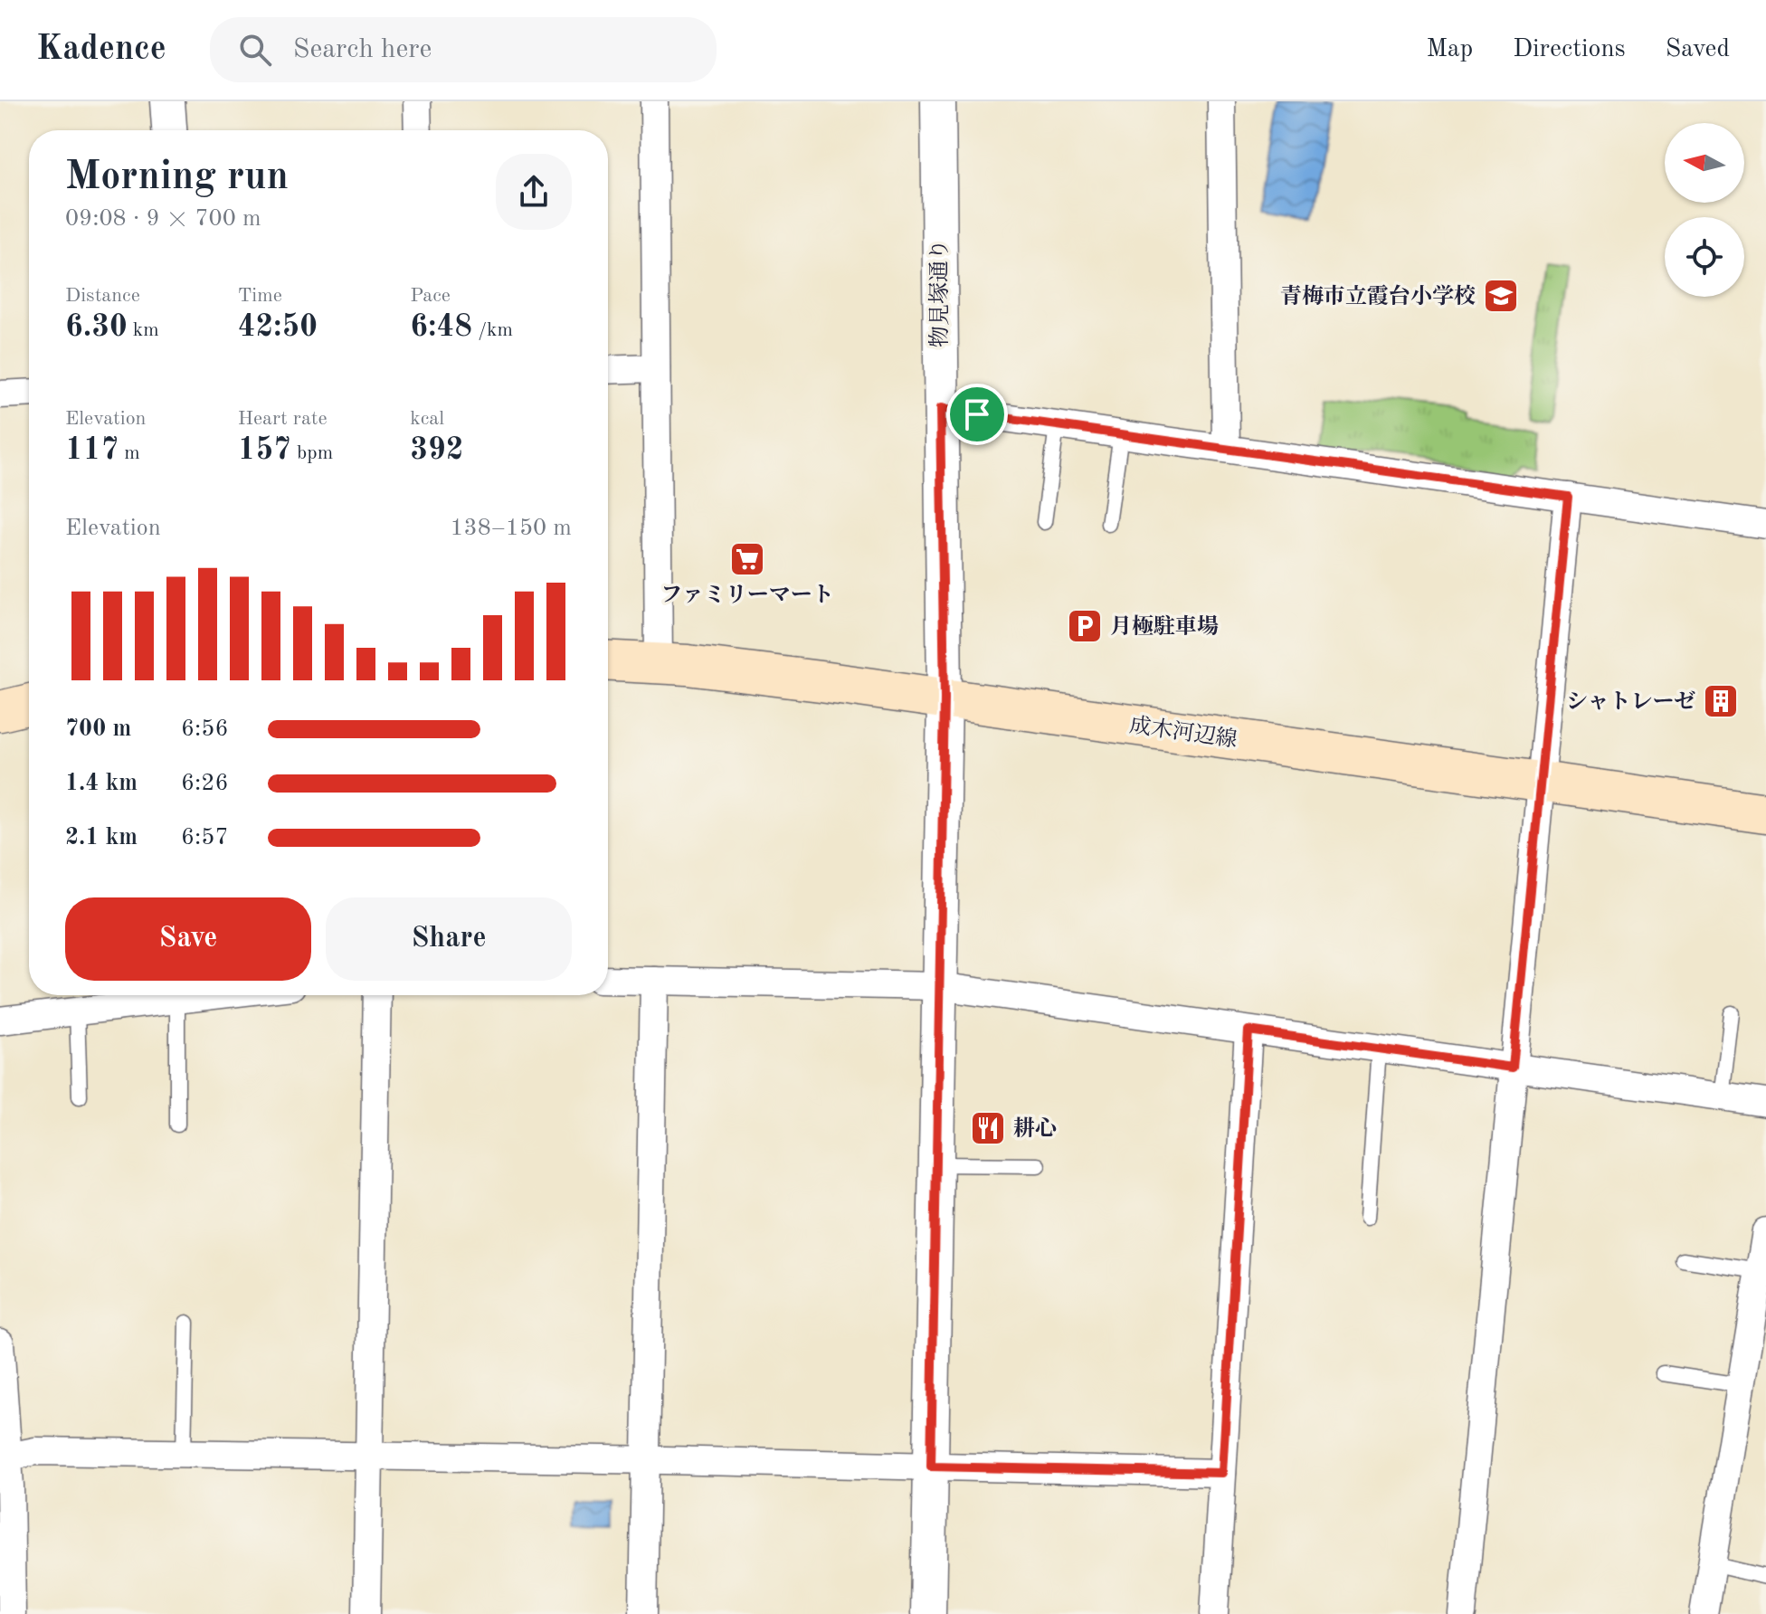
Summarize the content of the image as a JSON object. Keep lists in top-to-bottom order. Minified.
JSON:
{"streets":{"main road":["成木河辺線"],"street":["物見塚通り"]},"crossings":[["物見塚通り","成木河辺線"]],"places":{"school or university":["青梅市立霞台小学校"],"supermarket":["ファミリーマート"],"parking":["月極駐車場"],"building":["シャトレーゼ"],"restaurant":["耕心"]},"north":"left","page":{"header":"Kadence","search":"Search here","nav":["Map","Directions","Saved"],"heading":["Morning run","09:08 · 9 × 700 m"],"stats":[["Distance","6.30 km"],["Time","42:50"],["Pace","6:48 /km"],["Elevation","117 m"],["Heart rate","157 bpm"],["kcal","392"]],"chart":["Elevation","138–150 m"],"list":[{"name":"700 m","note":"6:56"},{"name":"1.4 km","note":"6:26"},{"name":"2.1 km","note":"6:57"}],"buttons":["Save","Share"]}}
